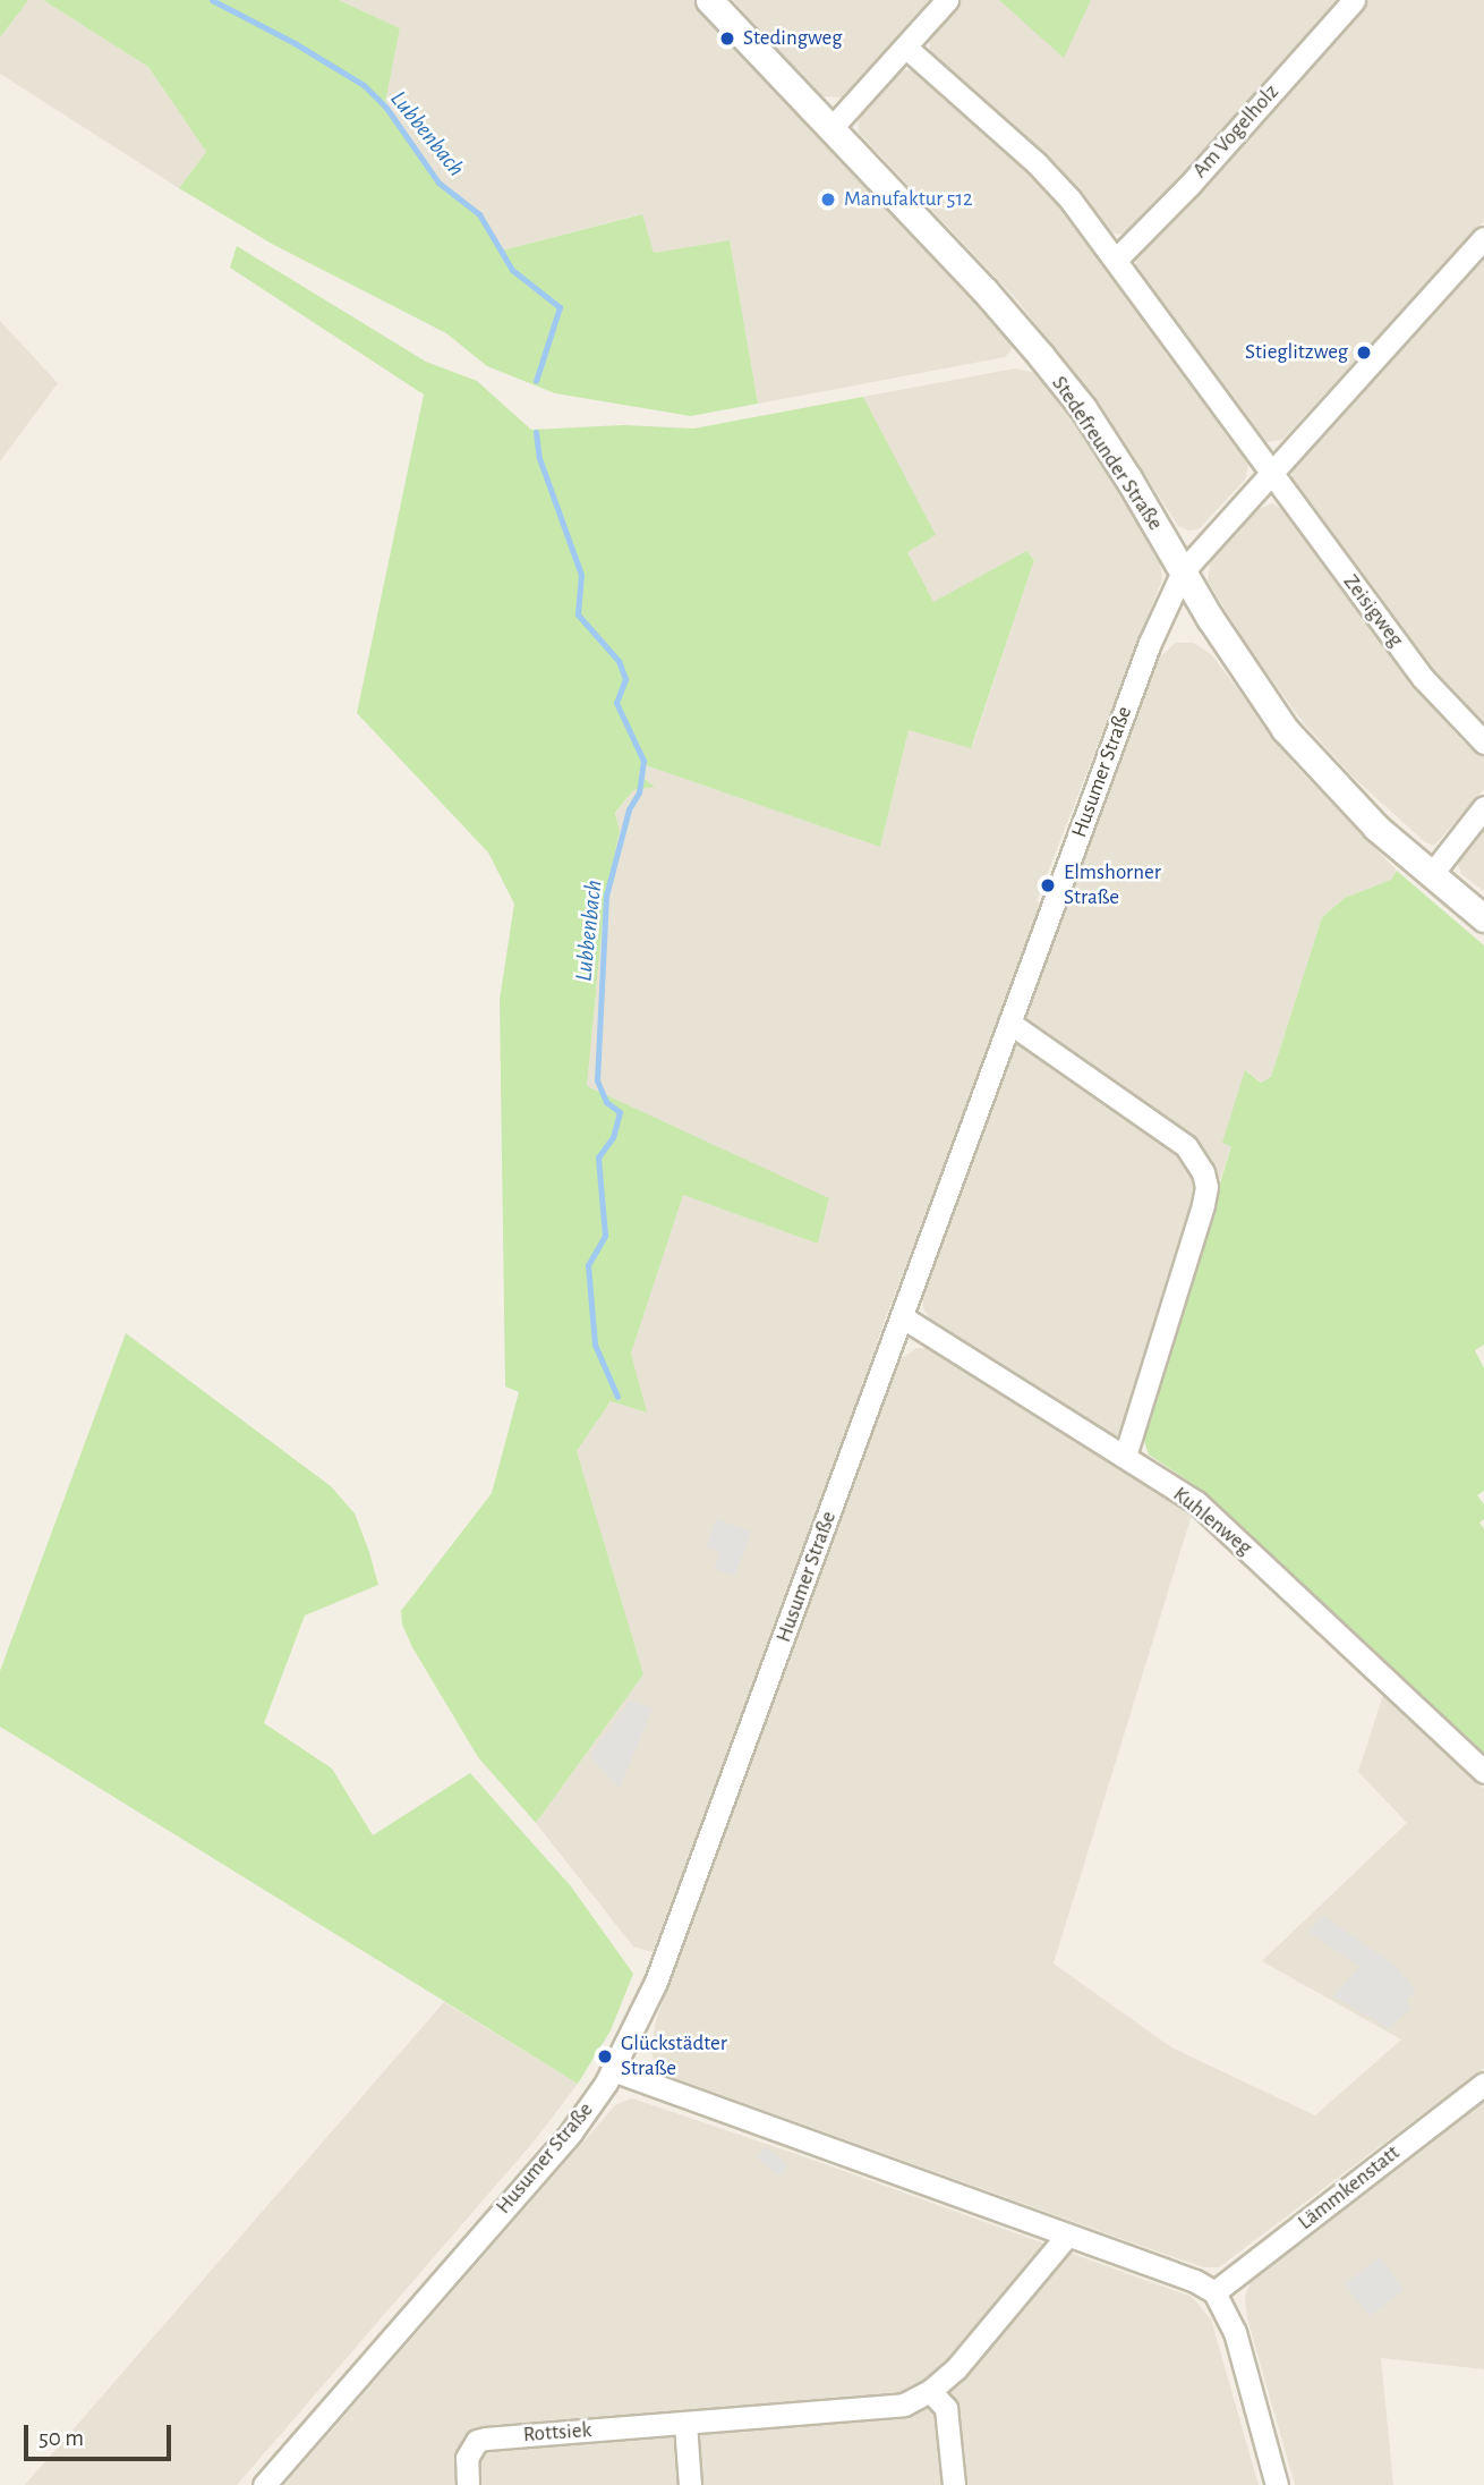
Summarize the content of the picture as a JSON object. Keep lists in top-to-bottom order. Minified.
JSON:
{"streets":{"street":["Am Vogelholz","Stedefreunder Straße","Zeisigweg","Husumer Straße","Kuhlenweg","Lämmkenstatt","Rottsiek"]},"crossings":[["Stedefreunder Straße","Husumer Straße"],["Husumer Straße","Kuhlenweg"]],"water":["Lubbenbach"],"places":["Stedingweg","Manufaktur 512","Stieglitzweg","Elmshorner Straße","Glückstädter Straße"],"scale_bar":"50 m"}
